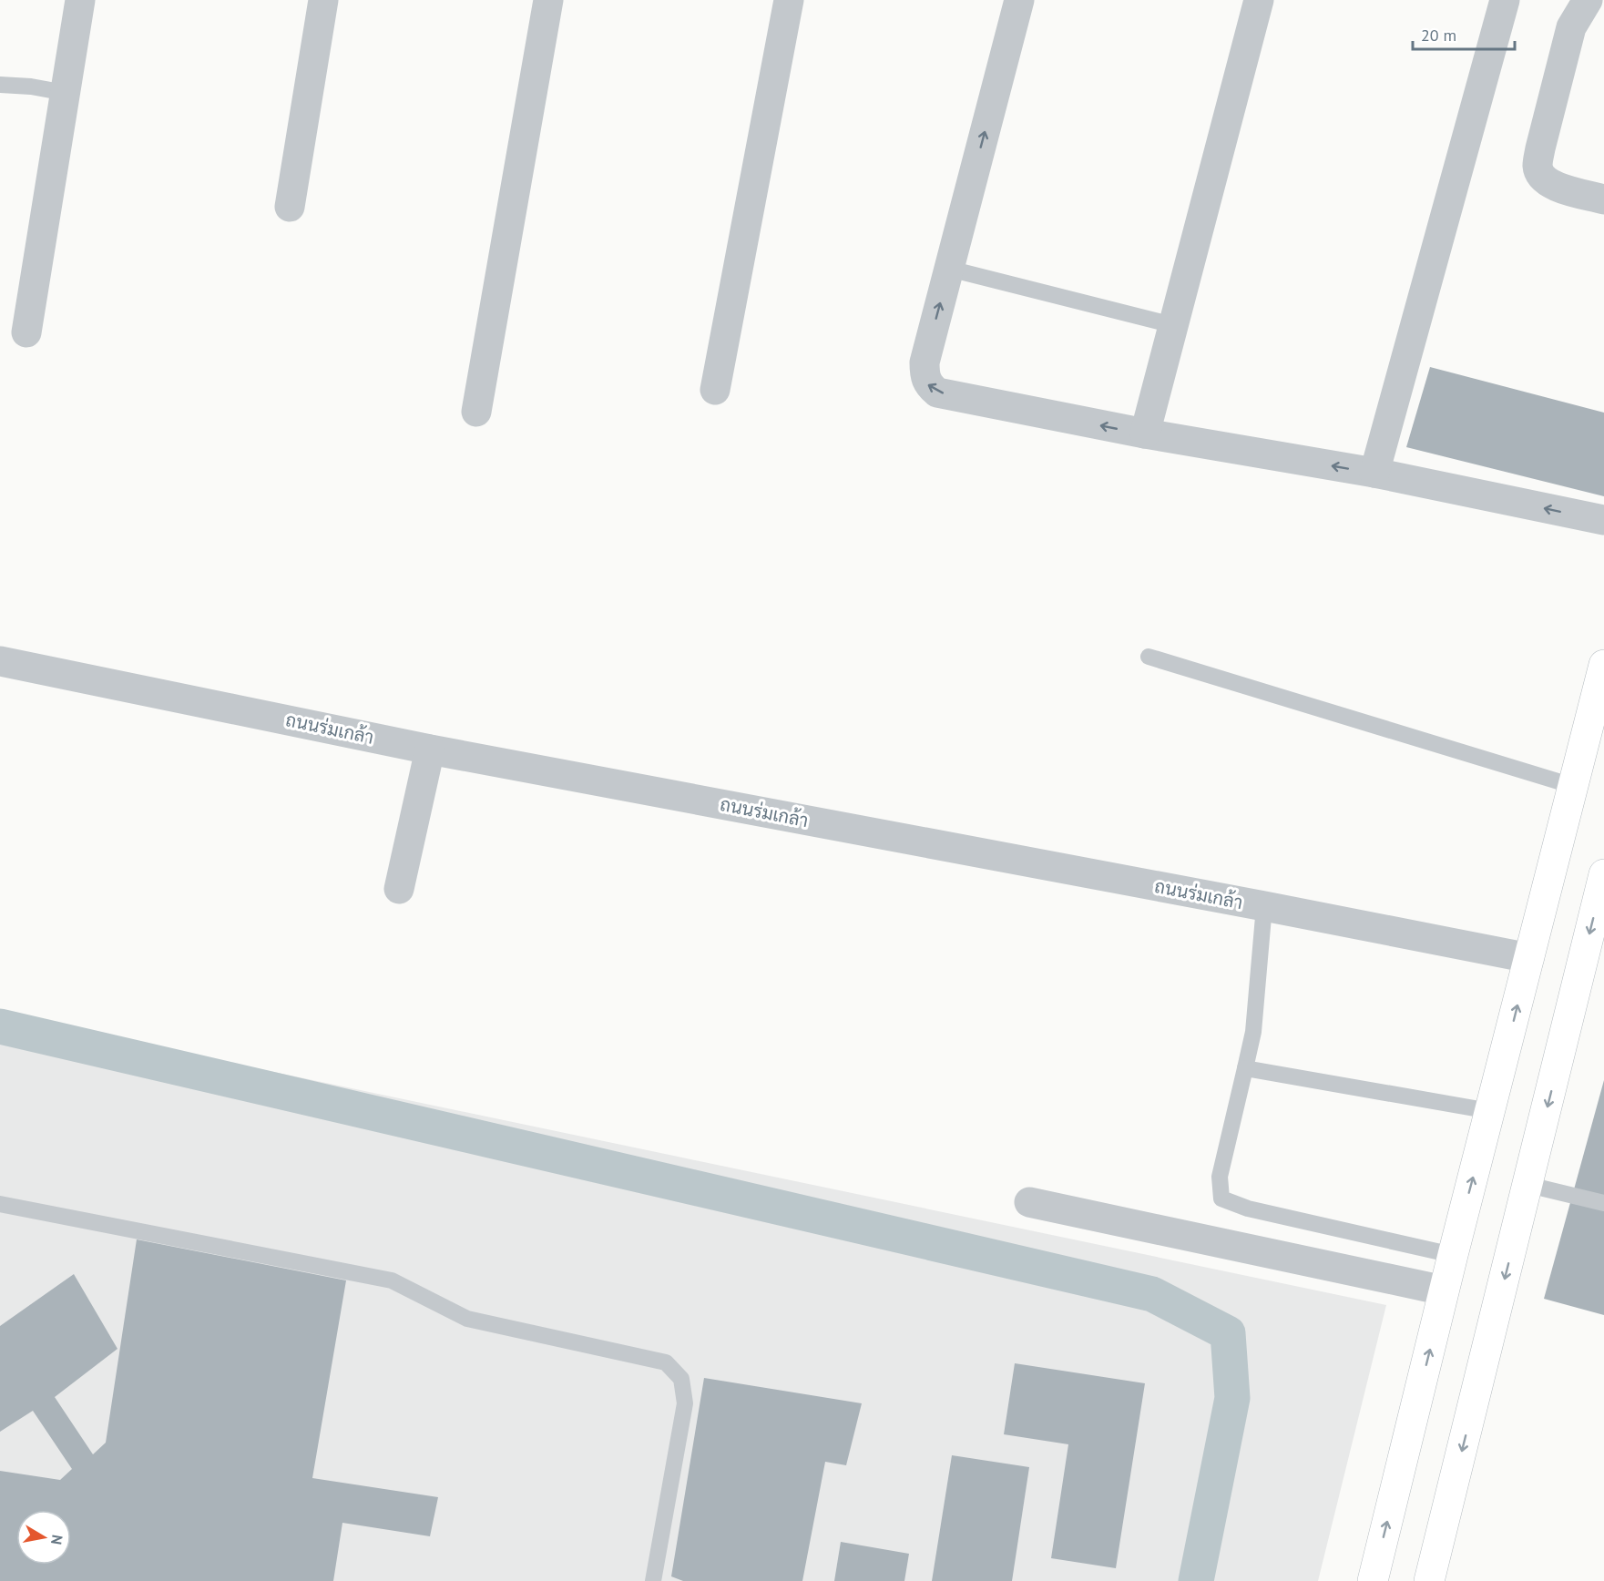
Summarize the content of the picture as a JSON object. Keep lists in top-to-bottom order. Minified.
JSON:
{"streets":{"street":["ถนนร่มเกล้า"]},"scale_bar":"20 m","north":"right"}
